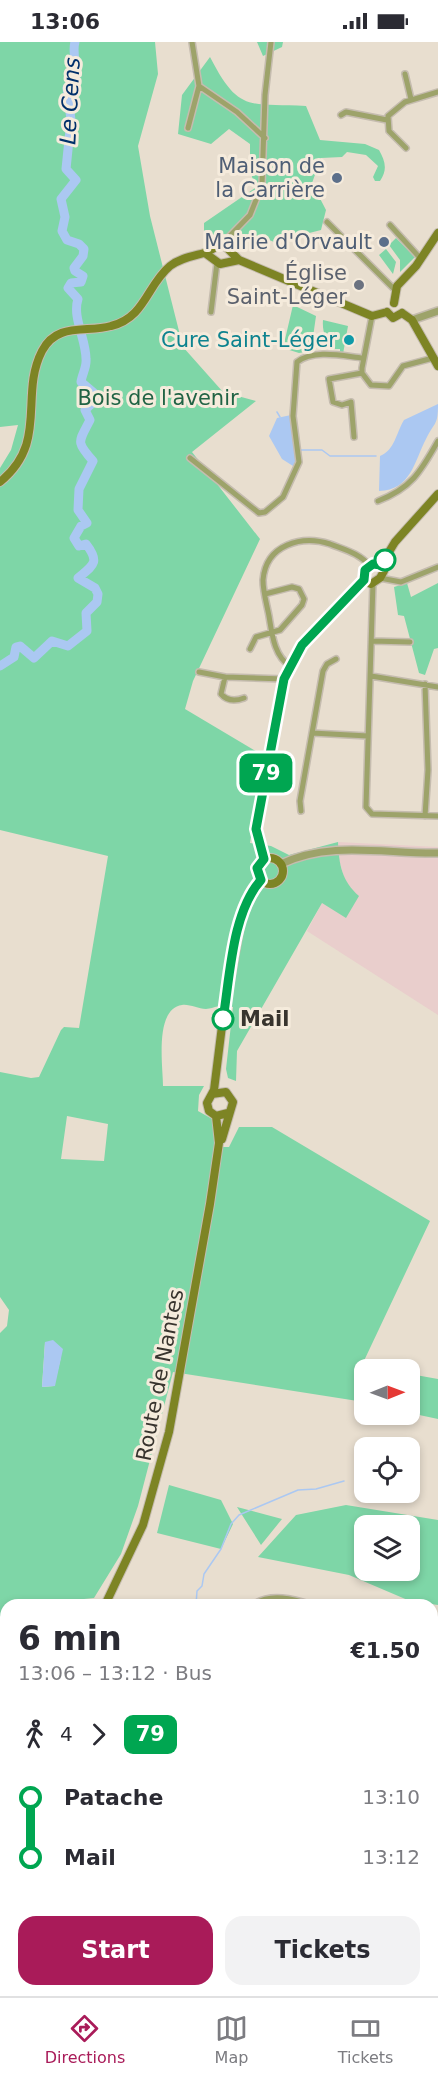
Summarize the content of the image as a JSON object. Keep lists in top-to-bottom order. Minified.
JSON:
{"streets":{"main road":["Route de Nantes"]},"water":["Le Cens"],"parks":["Bois de l'avenir"],"places":["Maison de la Carrière","Mairie d'Orvault","Église Saint-Léger","Cure Saint-Léger","Mail"],"lines":["bus line 79"],"north":"right","page":{"status":"13:06","on_map":"79","heading":["6 min","13:06 – 13:12 · Bus","€1.50"],"legs":["4","79"],"list":[{"name":"Patache","value":"13:10"},{"name":"Mail","value":"13:12"}],"buttons":["Start","Tickets"],"tabs":["Directions","Map","Tickets"]}}
